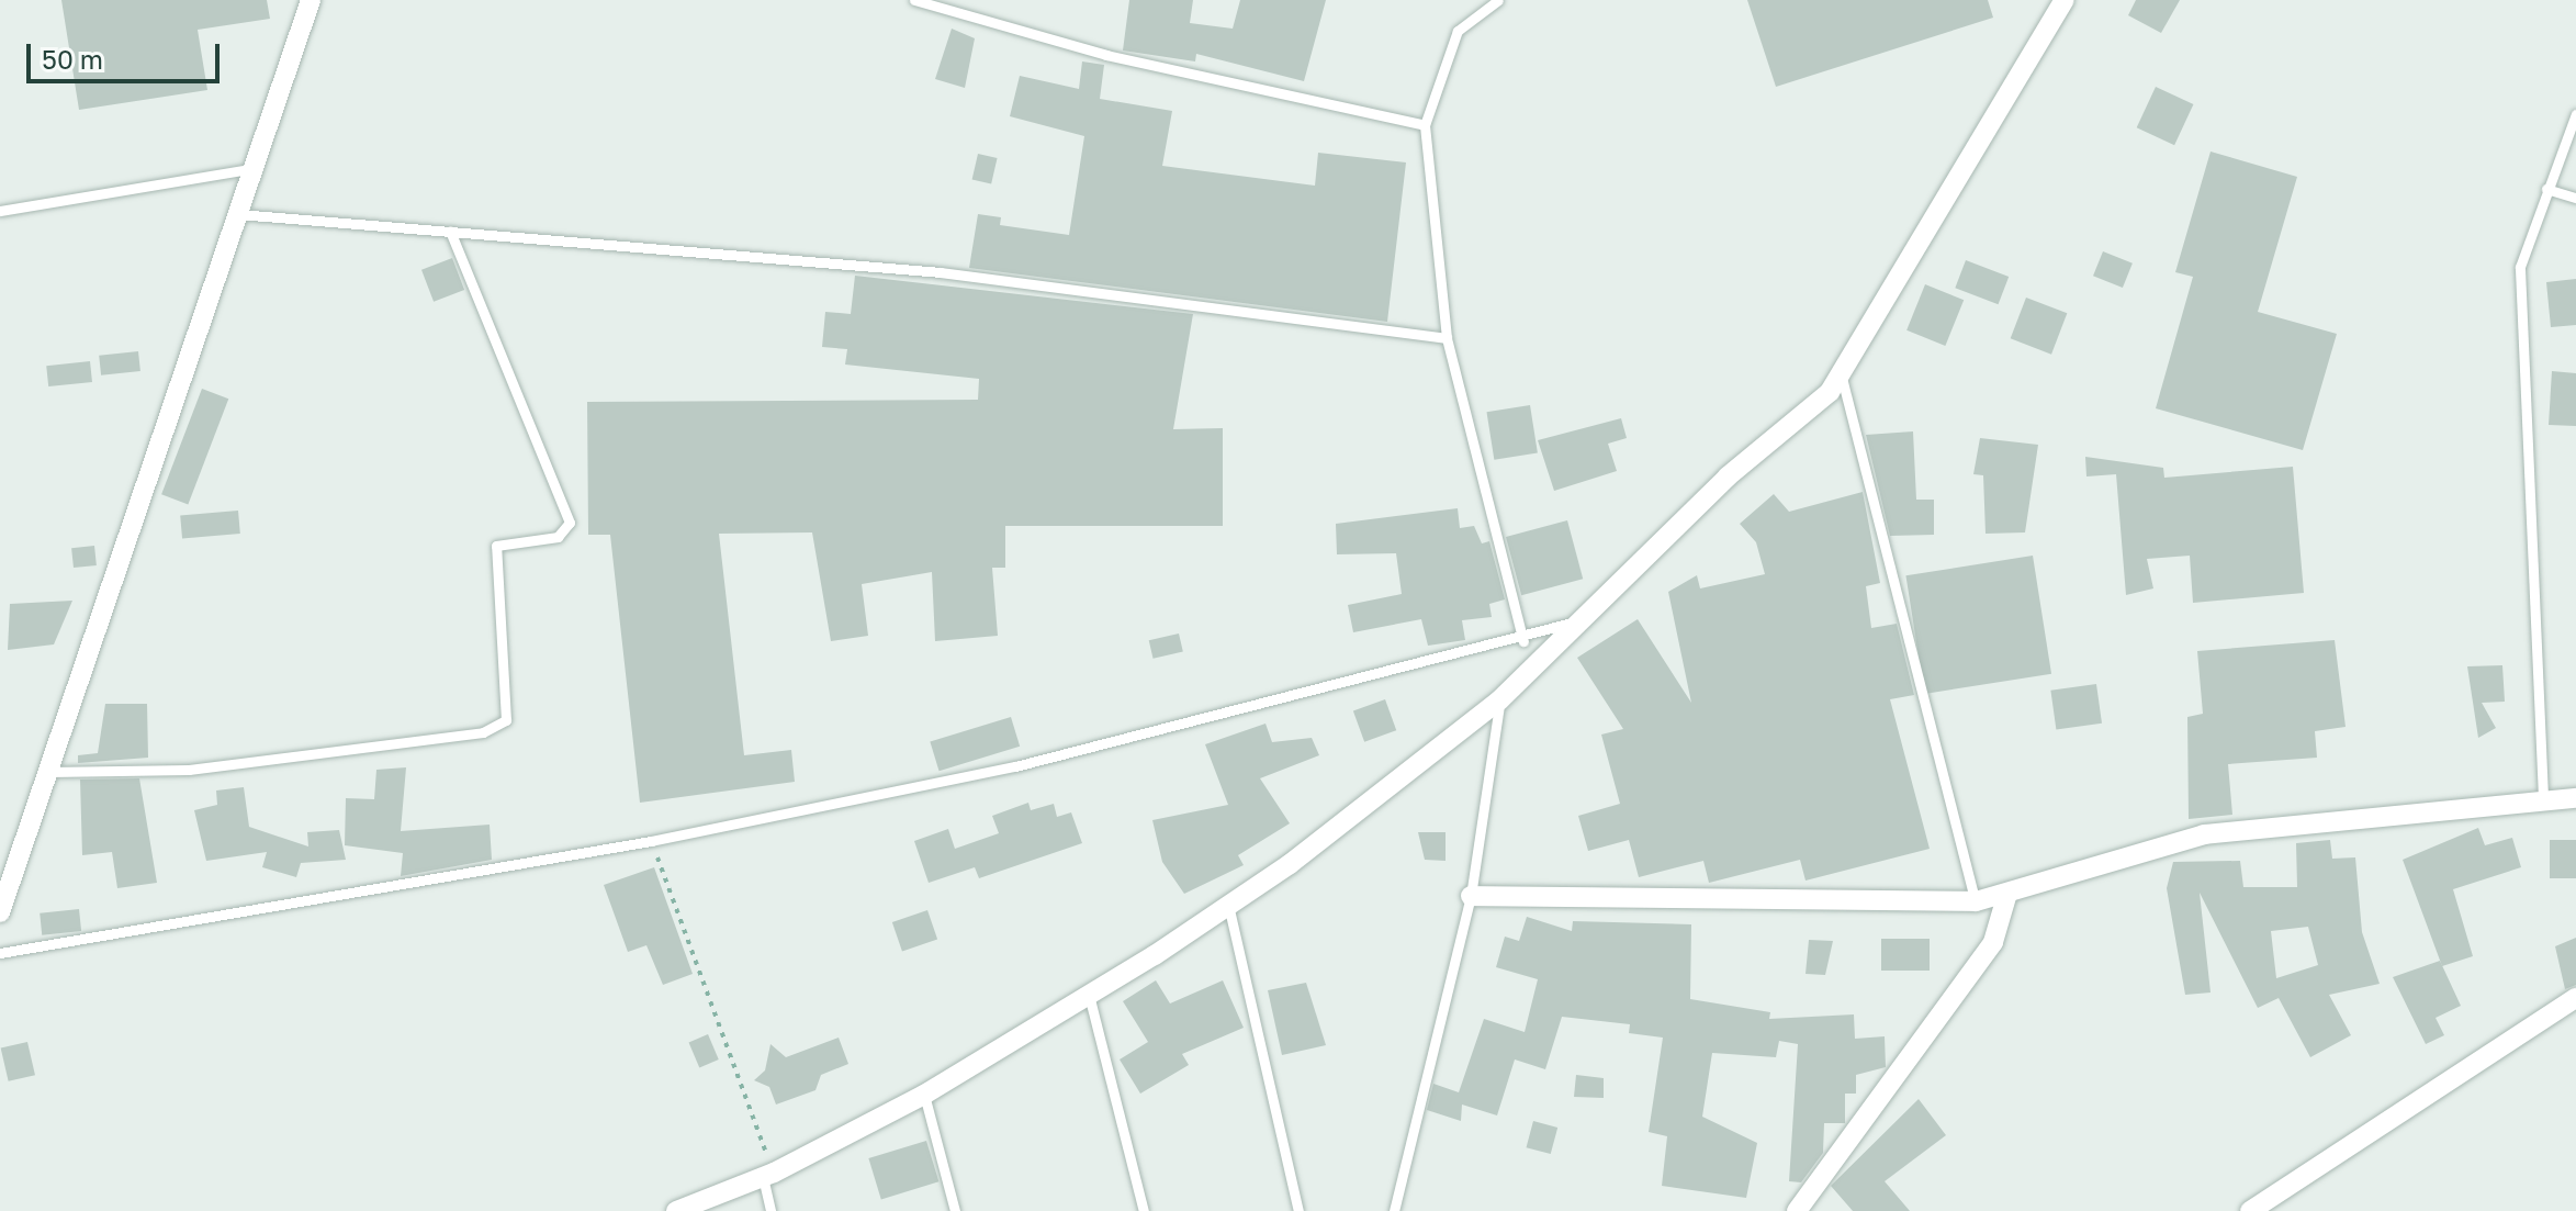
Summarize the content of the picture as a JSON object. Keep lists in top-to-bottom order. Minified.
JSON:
{"scale_bar":"50 m"}
